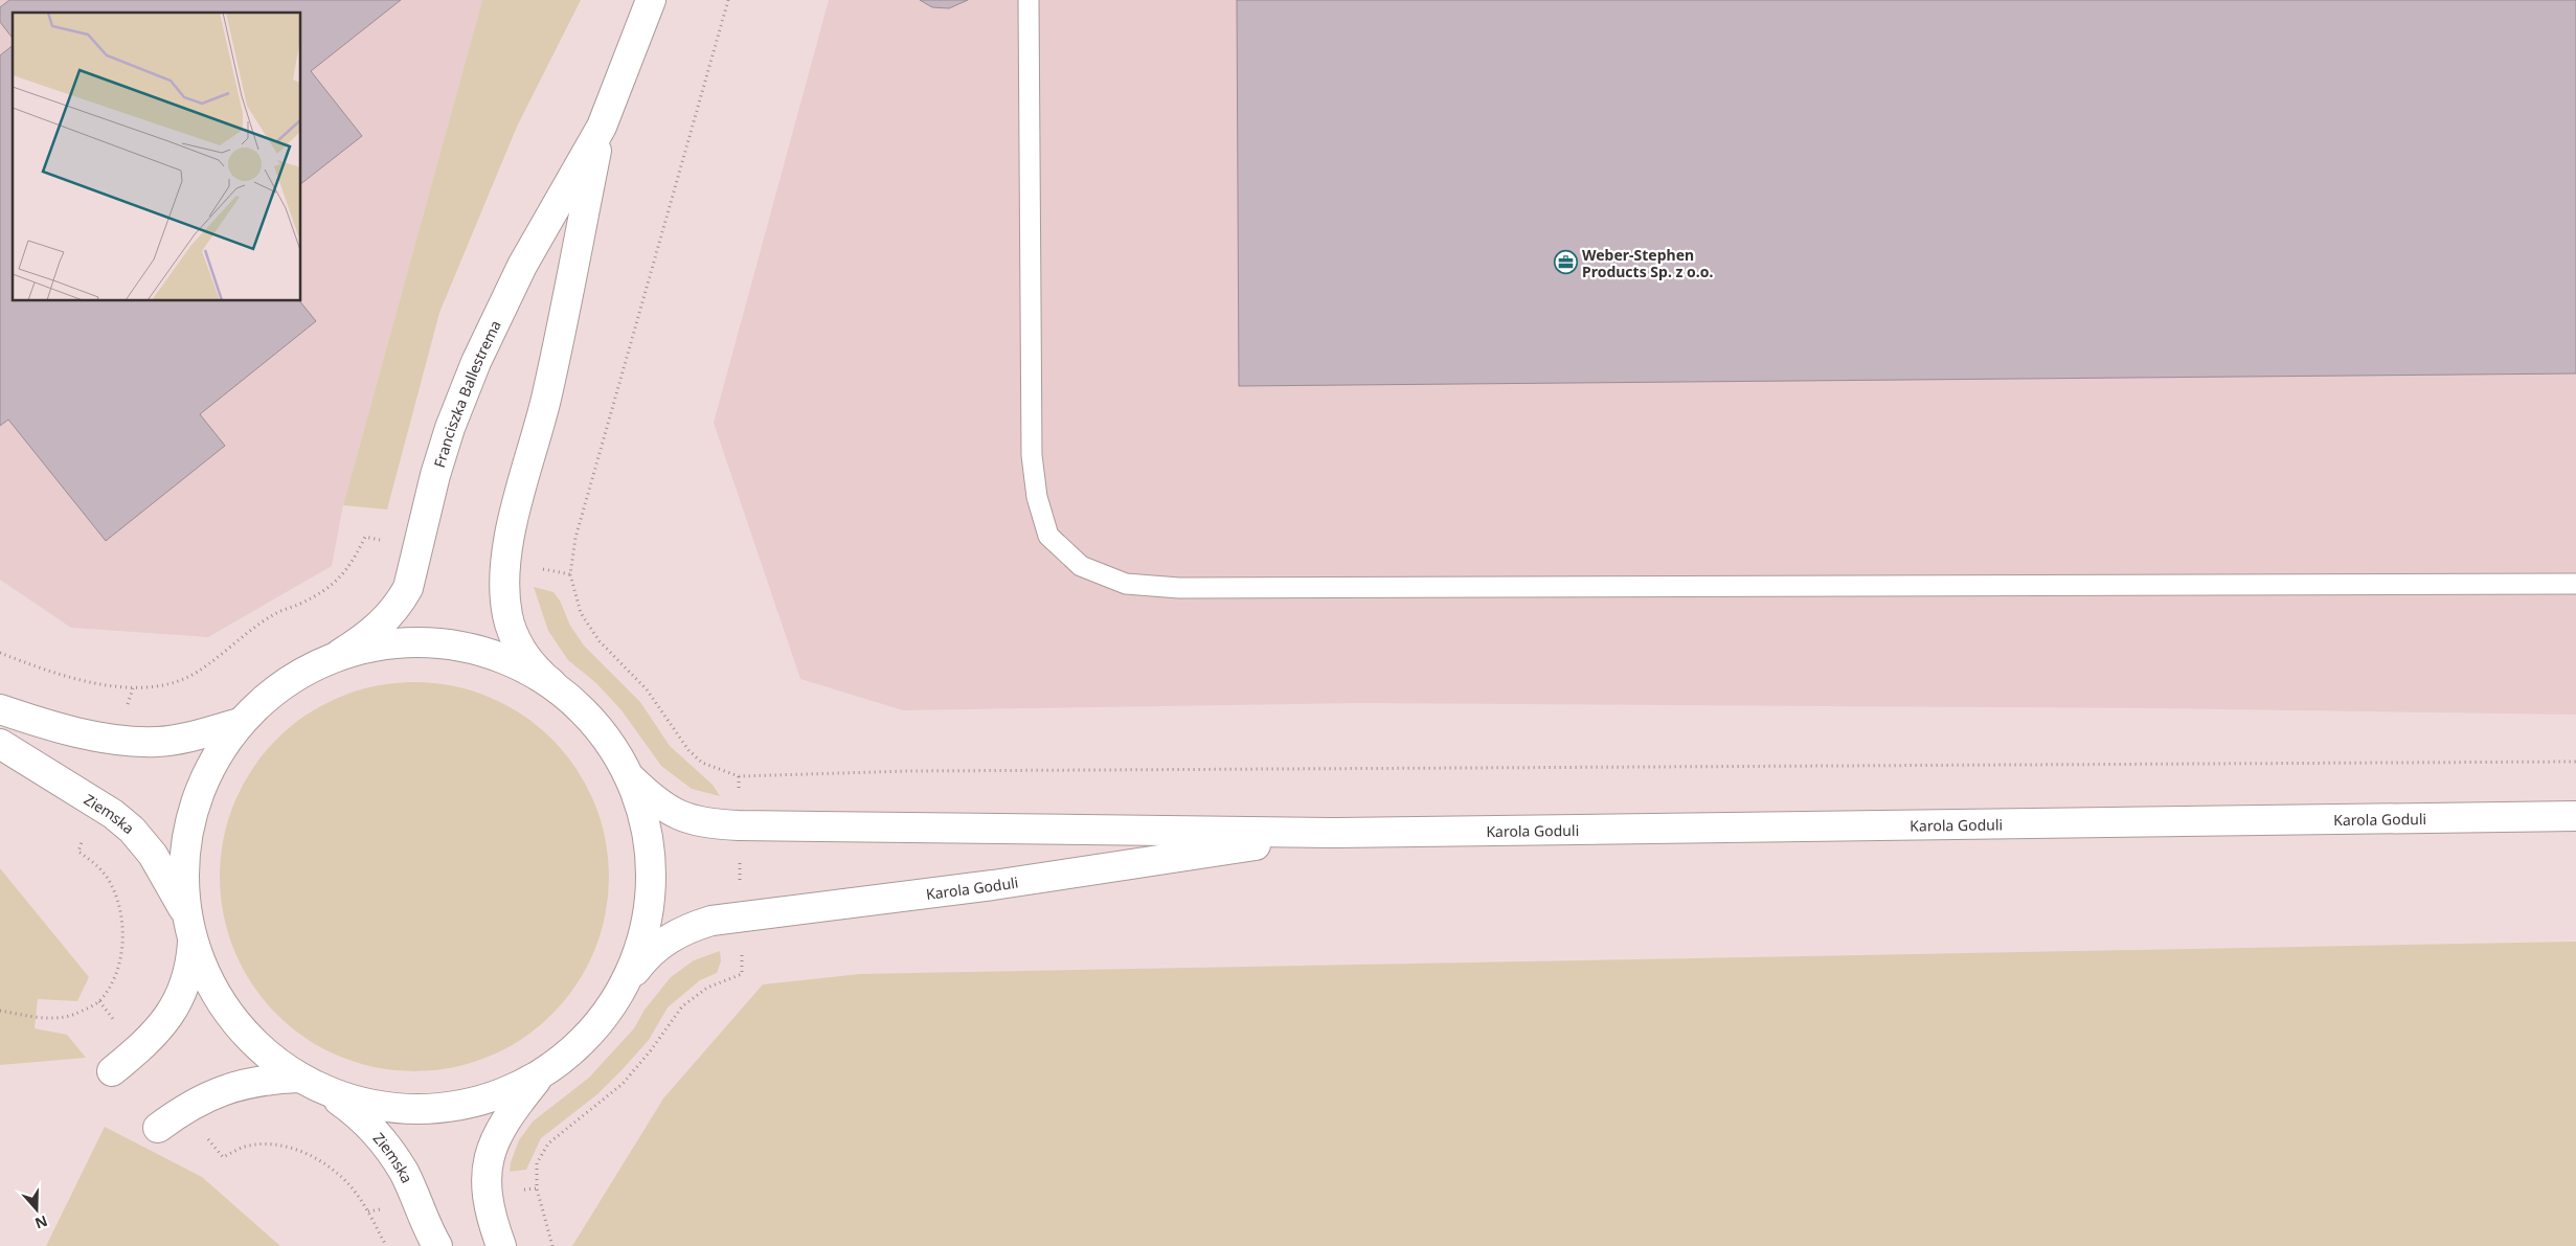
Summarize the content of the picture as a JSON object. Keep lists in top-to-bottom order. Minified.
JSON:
{"streets":{"street":["Franciszka Ballestrema","Ziemska","Karola Goduli"]},"places":{"office":["Weber-Stephen Products Sp. z o.o."]},"north":"bottom"}
